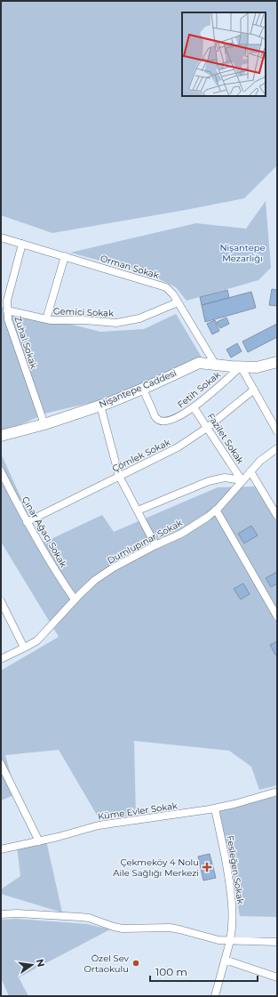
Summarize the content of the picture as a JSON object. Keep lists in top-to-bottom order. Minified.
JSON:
{"streets":{"street":["Orman Sokak","Gemici Sokak","Zuhal Sokak","Nişantepe Caddesi","Fetih Sokak","Fazilet Sokak","Çömlek Sokak","Çınar Ağacı Sokak","Dumlupınar Sokak","Küme Evler Sokak","Fesleğen Sokak"]},"crossings":[["Orman Sokak","Gemici Sokak"],["Orman Sokak","Zuhal Sokak"],["Orman Sokak","Nişantepe Caddesi"],["Gemici Sokak","Zuhal Sokak"],["Zuhal Sokak","Nişantepe Caddesi"],["Nişantepe Caddesi","Fetih Sokak"],["Fetih Sokak","Fazilet Sokak"],["Fazilet Sokak","Çömlek Sokak"],["Fazilet Sokak","Dumlupınar Sokak"],["Çömlek Sokak","Çınar Ağacı Sokak"],["Çınar Ağacı Sokak","Dumlupınar Sokak"],["Küme Evler Sokak","Fesleğen Sokak"]],"parks":["Nişantepe Mezarlığı"],"places":{"health":["Çekmeköy 4 Nolu Aile Sağlığı Merkezi"],"other":["Özel Sev Ortaokulu"]},"scale_bar":"100 m","north":"right"}
